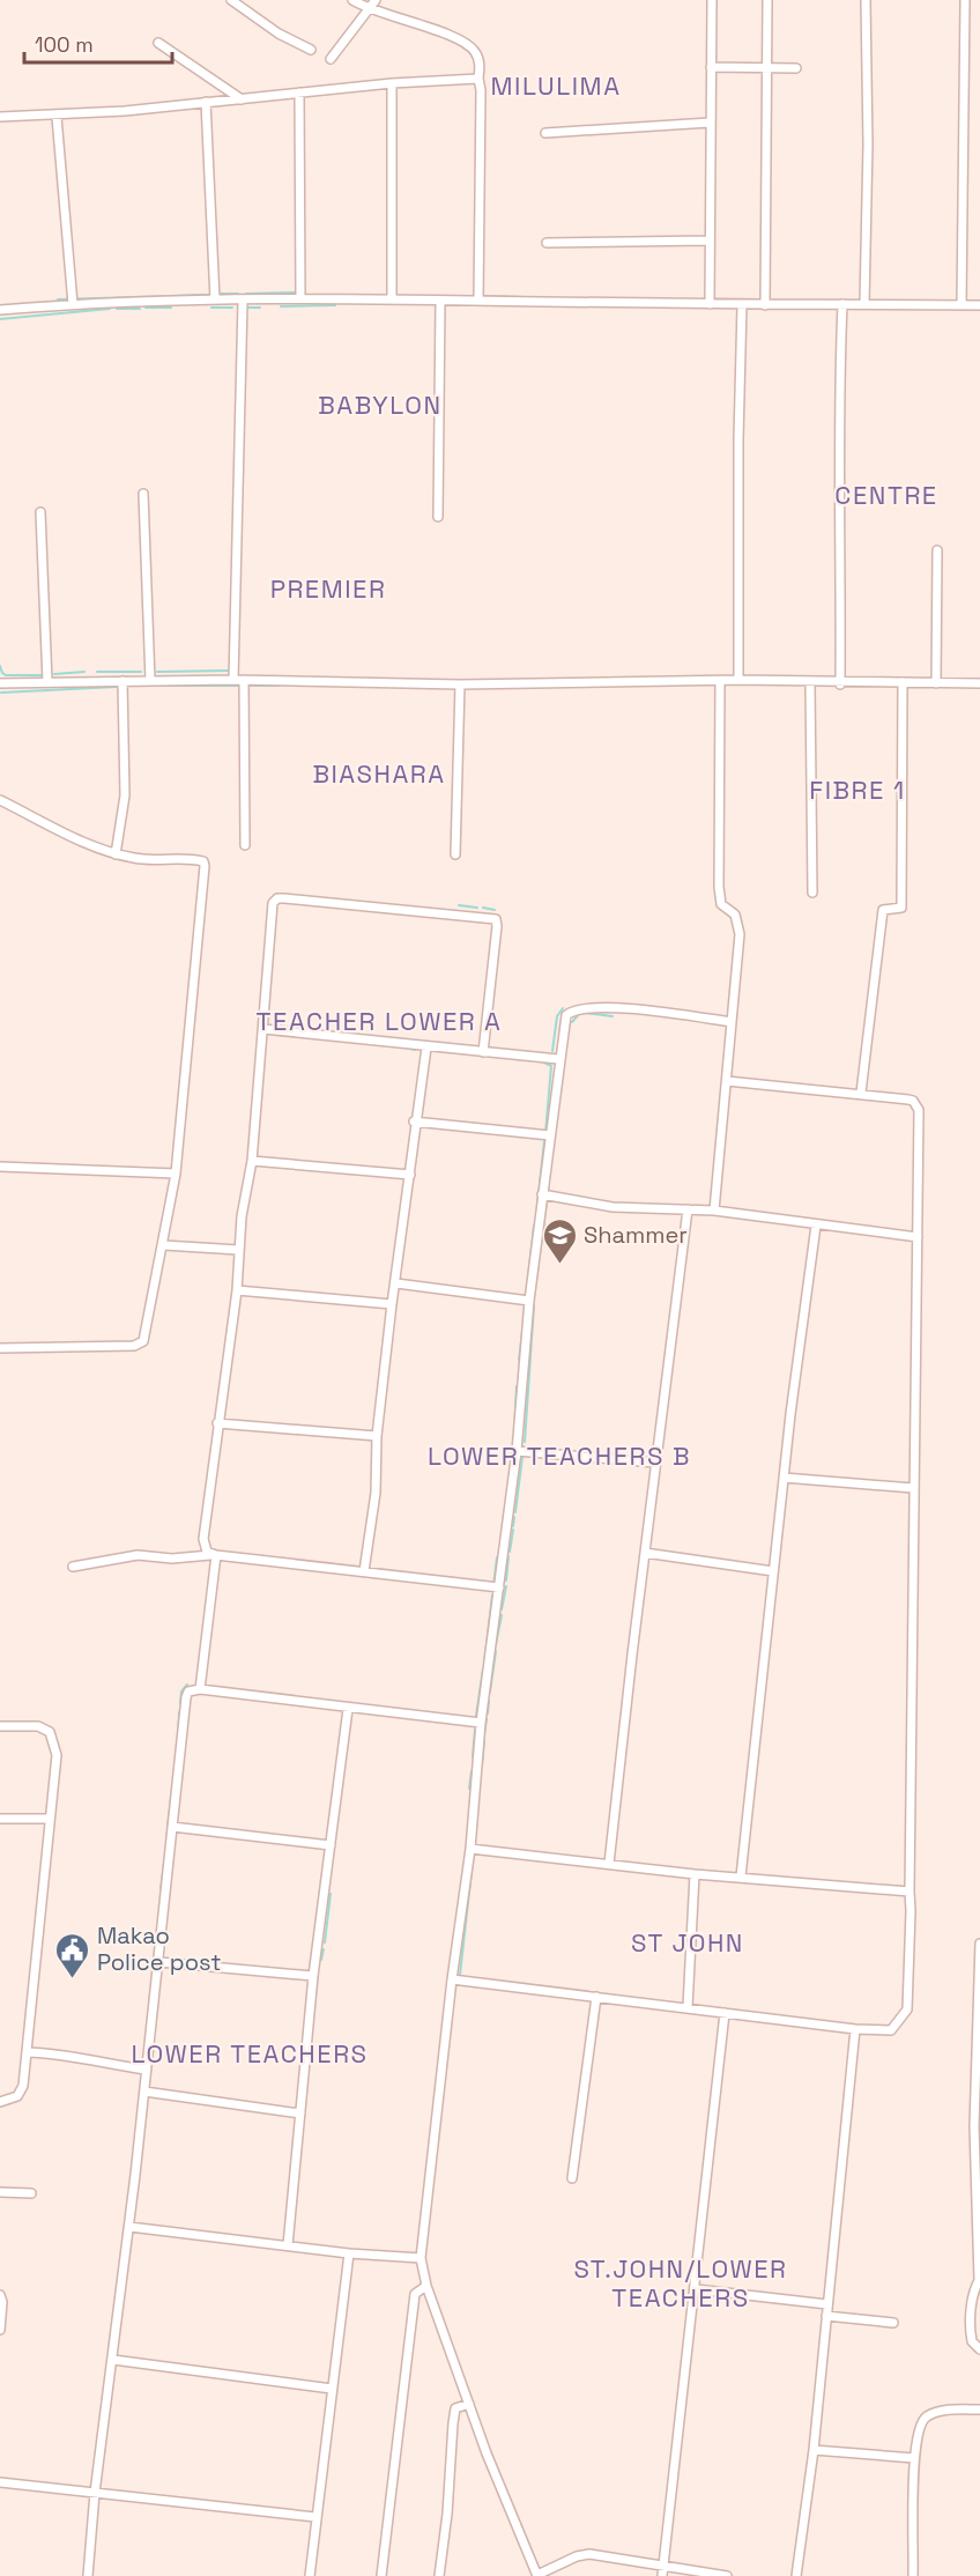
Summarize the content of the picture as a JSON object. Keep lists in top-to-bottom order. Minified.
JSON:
{"districts":["MILULIMA","BABYLON","CENTRE","PREMIER","BIASHARA","FIBRE 1","TEACHER LOWER A","LOWER TEACHERS B","ST JOHN","LOWER TEACHERS","ST.JOHN/LOWER TEACHERS"],"places":{"school or university":["Shammer"],"public building":["Makao Police post"]},"scale_bar":"100 m"}
